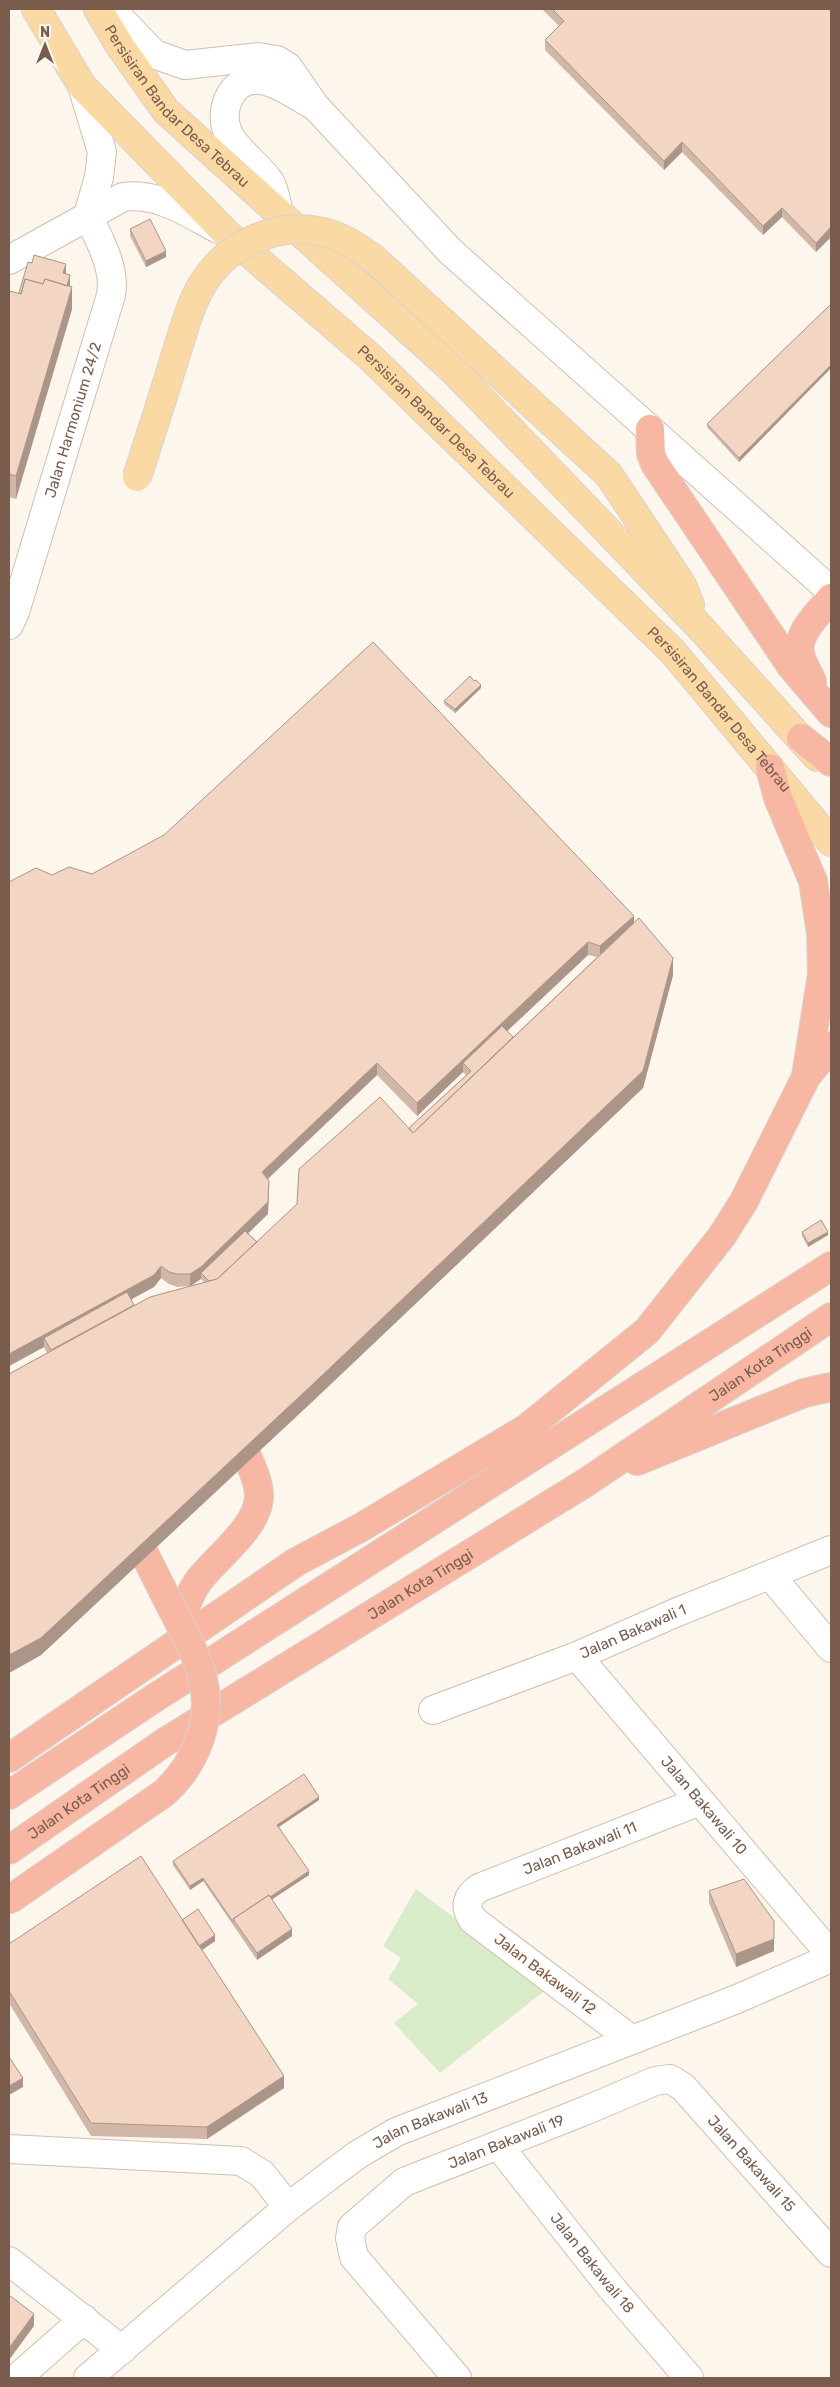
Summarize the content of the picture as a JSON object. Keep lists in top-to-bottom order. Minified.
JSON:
{"streets":{"highway":["Jalan Kota Tinggi"],"main road":["Persisiran Bandar Desa Tebrau"],"street":["Jalan Harmonium 24/2","Jalan Bakawali 1","Jalan Bakawali 10","Jalan Bakawali 11","Jalan Bakawali 12","Jalan Bakawali 13","Jalan Bakawali 19","Jalan Bakawali 15","Jalan Bakawali 18"]},"crossings":[["Jalan Bakawali 1","Jalan Bakawali 10"],["Jalan Bakawali 10","Jalan Bakawali 11"],["Jalan Bakawali 10","Jalan Bakawali 13"],["Jalan Bakawali 11","Jalan Bakawali 12"],["Jalan Bakawali 12","Jalan Bakawali 13"],["Jalan Bakawali 19","Jalan Bakawali 15"],["Jalan Bakawali 19","Jalan Bakawali 18"]],"north":"top"}
